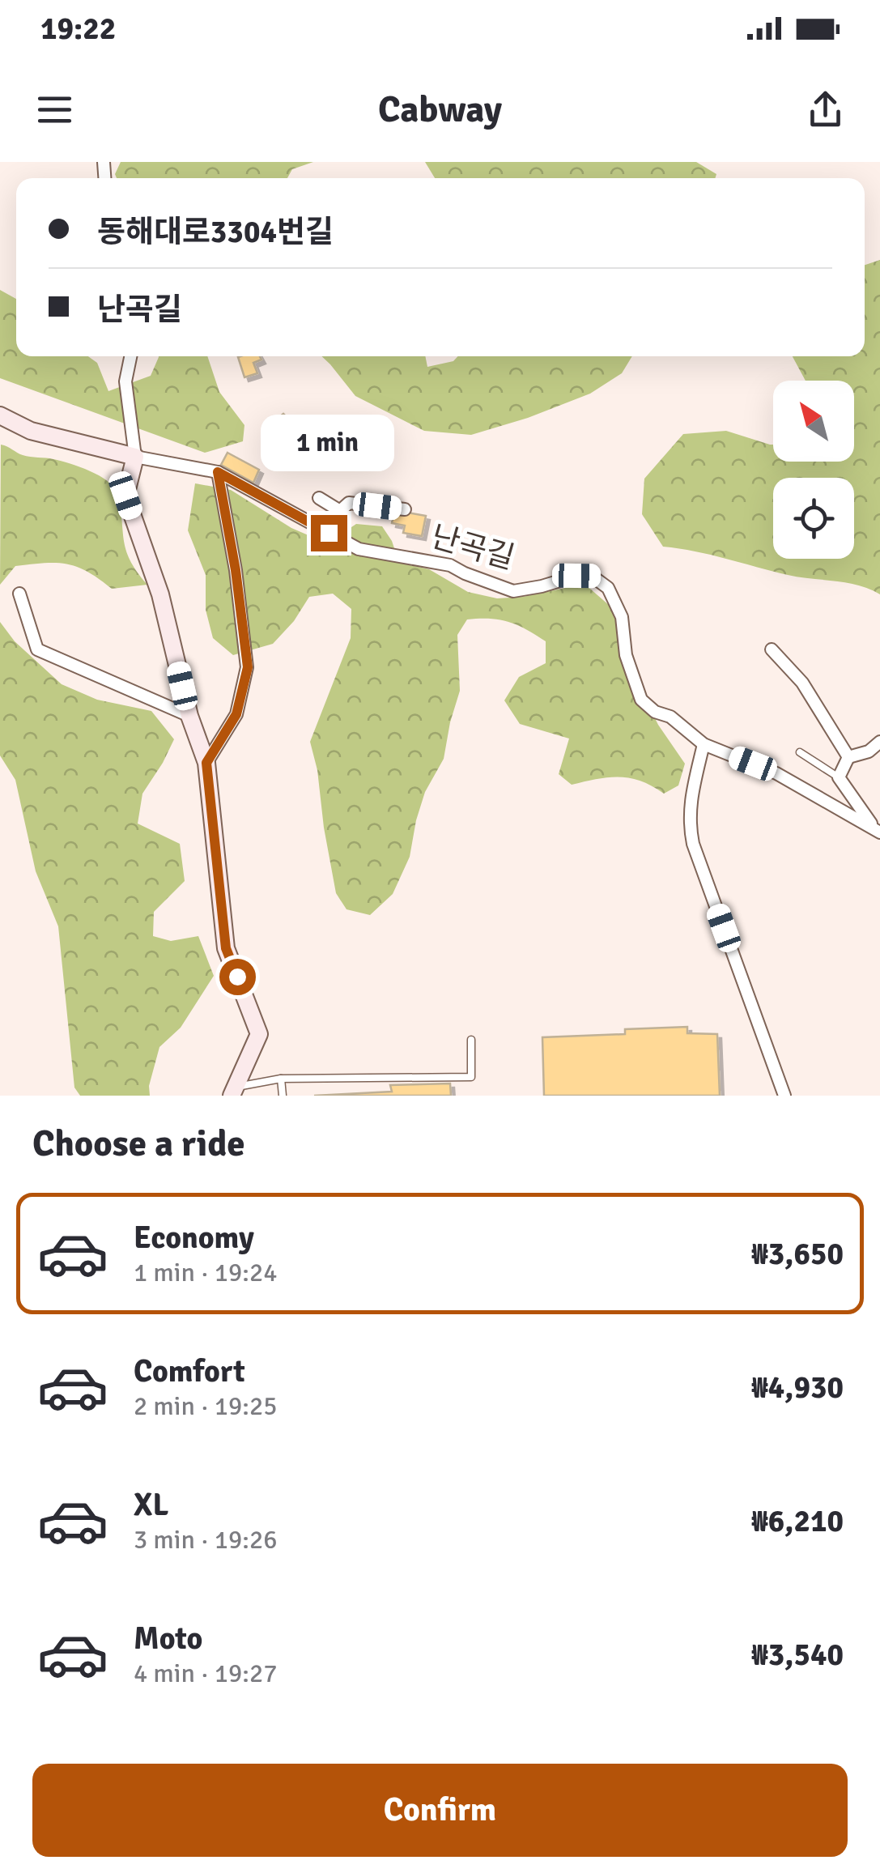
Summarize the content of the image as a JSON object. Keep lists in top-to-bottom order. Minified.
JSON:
{"streets":{"street":["난곡길"]},"north":"top left","page":{"status":"19:22","header":"Cabway","banner":["동해대로3304번길","난곡길"],"bubble":"1 min","heading":"Choose a ride","list":[{"name":"Economy","note":"1 min · 19:24","value":"₩3,650"},{"name":"Comfort","note":"2 min · 19:25","value":"₩4,930"},{"name":"XL","note":"3 min · 19:26","value":"₩6,210"},{"name":"Moto","note":"4 min · 19:27","value":"₩3,540"}],"buttons":"Confirm"}}
